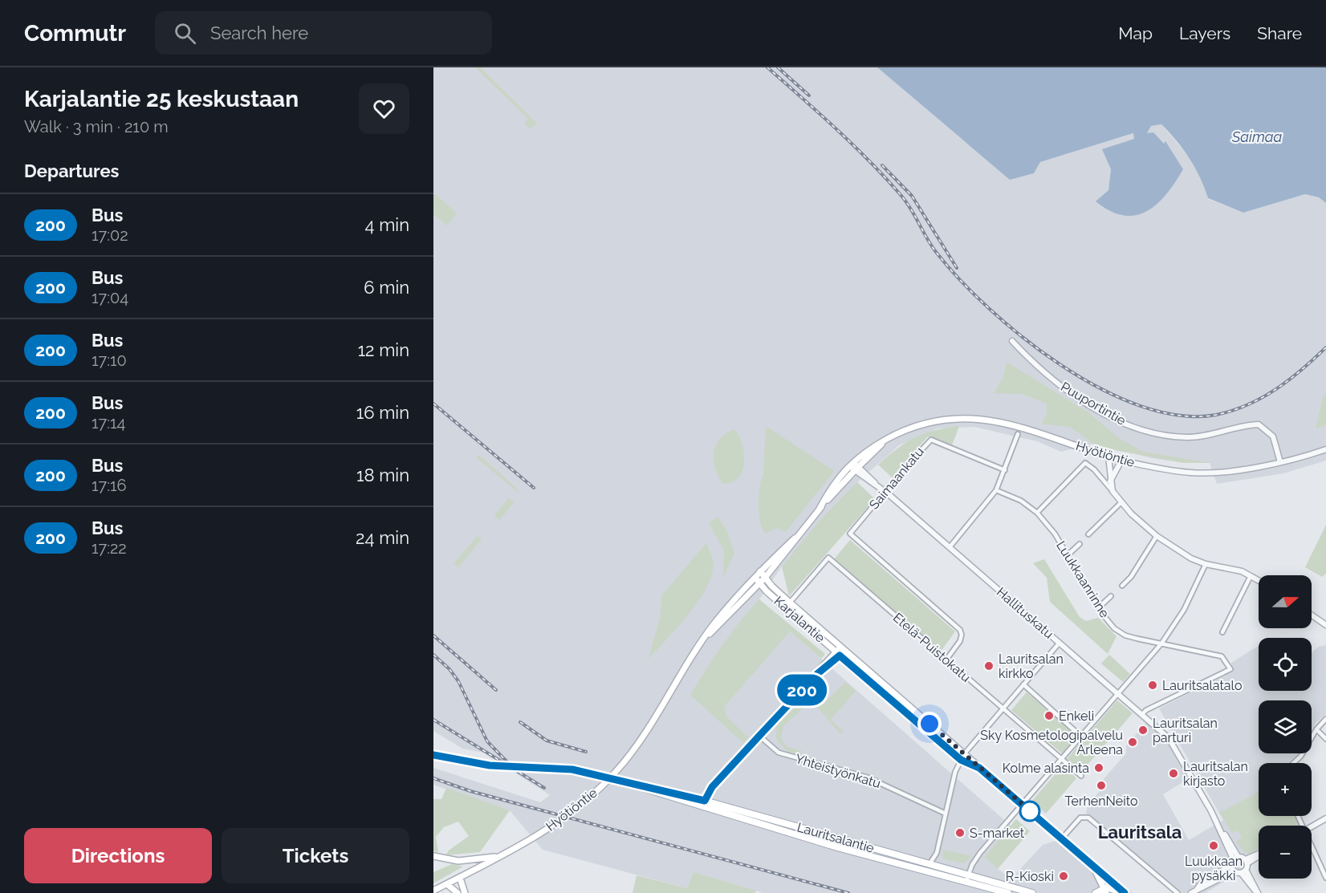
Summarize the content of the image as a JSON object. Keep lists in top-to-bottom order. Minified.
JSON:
{"streets":{"main road":["Hyötiöntie","Karjalantie","Lauritsalantie"],"street":["Puuportintie","Saimaankatu","Luukkaanrinne","Hallituskatu","Etelä-Puistokatu","Yhteistyönkatu"]},"crossings":[["Puuportintie","Hyötiöntie"],["Hyötiöntie","Hallituskatu"],["Hyötiöntie","Karjalantie"],["Saimaankatu","Hallituskatu"],["Saimaankatu","Etelä-Puistokatu"],["Luukkaanrinne","Hallituskatu"],["Karjalantie","Etelä-Puistokatu"]],"districts":["Lauritsala"],"water":["Saimaa"],"places":["Lauritsalan kirkko","Lauritsalatalo","Enkeli","Lauritsalan parturi","Sky Kosmetologipalvelu Arleena","Kolme alasinta","Lauritsalan kirjasto","TerhenNeito","S-market","Luukkaan pysäkki","R-Kioski"],"lines":["bus line 200"],"north":"right","page":{"header":"Commutr","search":"Search here","nav":["Map","Layers","Share"],"heading":[["Karjalantie 25 keskustaan","Walk · 3 min · 210 m"],"Departures"],"on_map":"200","list":[{"mark":"200","name":"Bus","note":"17:02","value":"4 min"},{"mark":"200","name":"Bus","note":"17:04","value":"6 min"},{"mark":"200","name":"Bus","note":"17:10","value":"12 min"},{"mark":"200","name":"Bus","note":"17:14","value":"16 min"},{"mark":"200","name":"Bus","note":"17:16","value":"18 min"},{"mark":"200","name":"Bus","note":"17:22","value":"24 min"}],"map_buttons":["+","−"],"buttons":["Directions","Tickets"]}}
